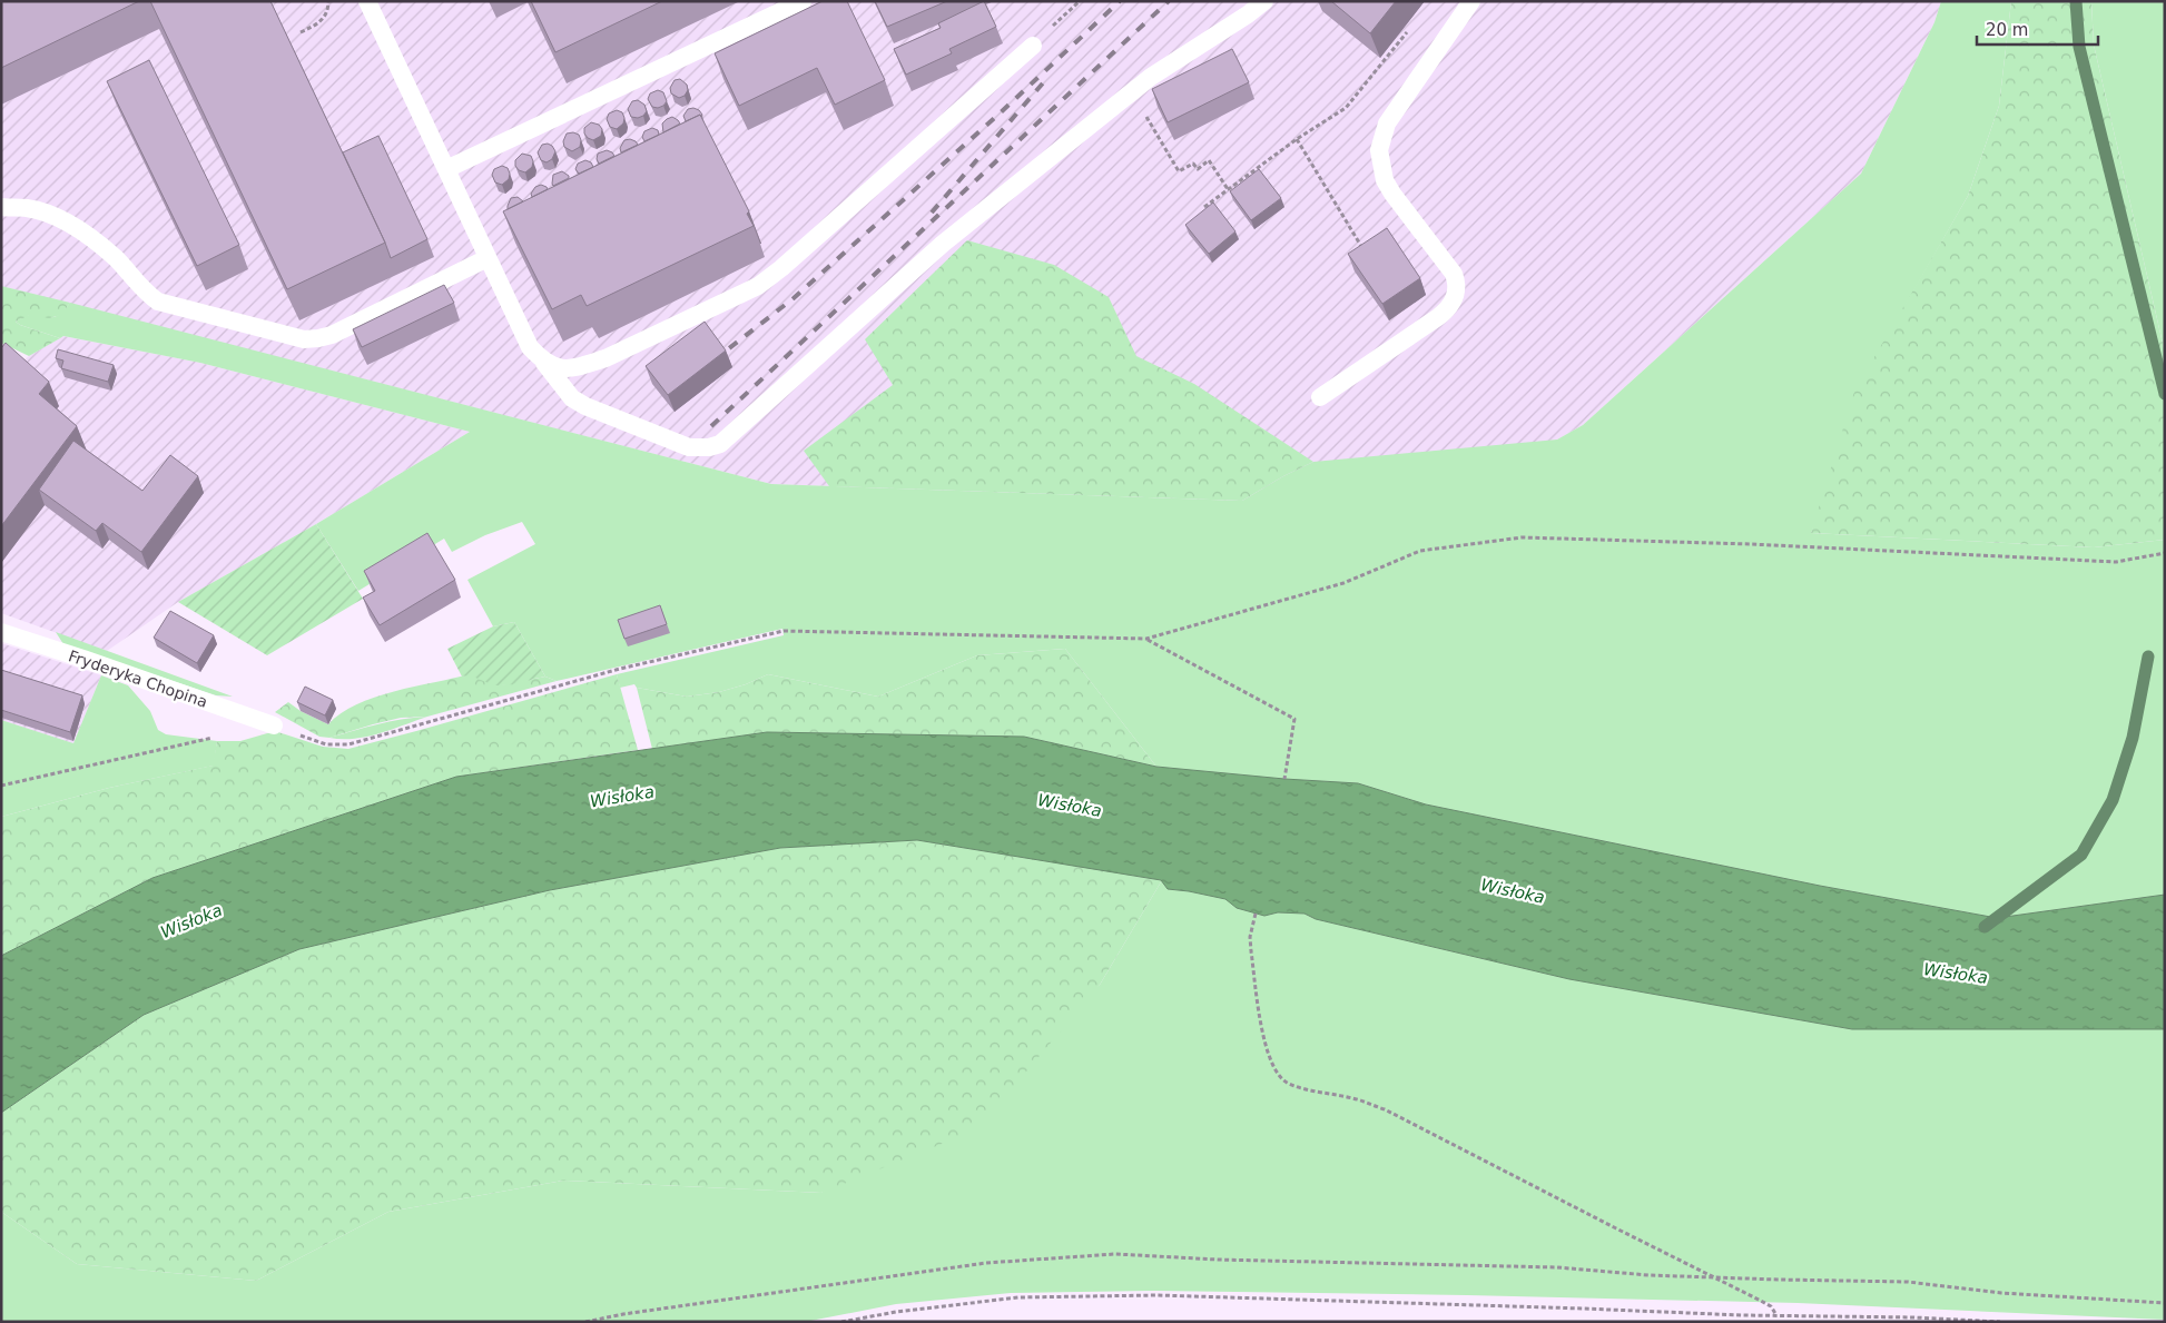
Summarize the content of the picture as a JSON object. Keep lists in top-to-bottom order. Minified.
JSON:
{"streets":{"lane":["Fryderyka Chopina"]},"water":["Wisłoka"],"scale_bar":"20 m"}
